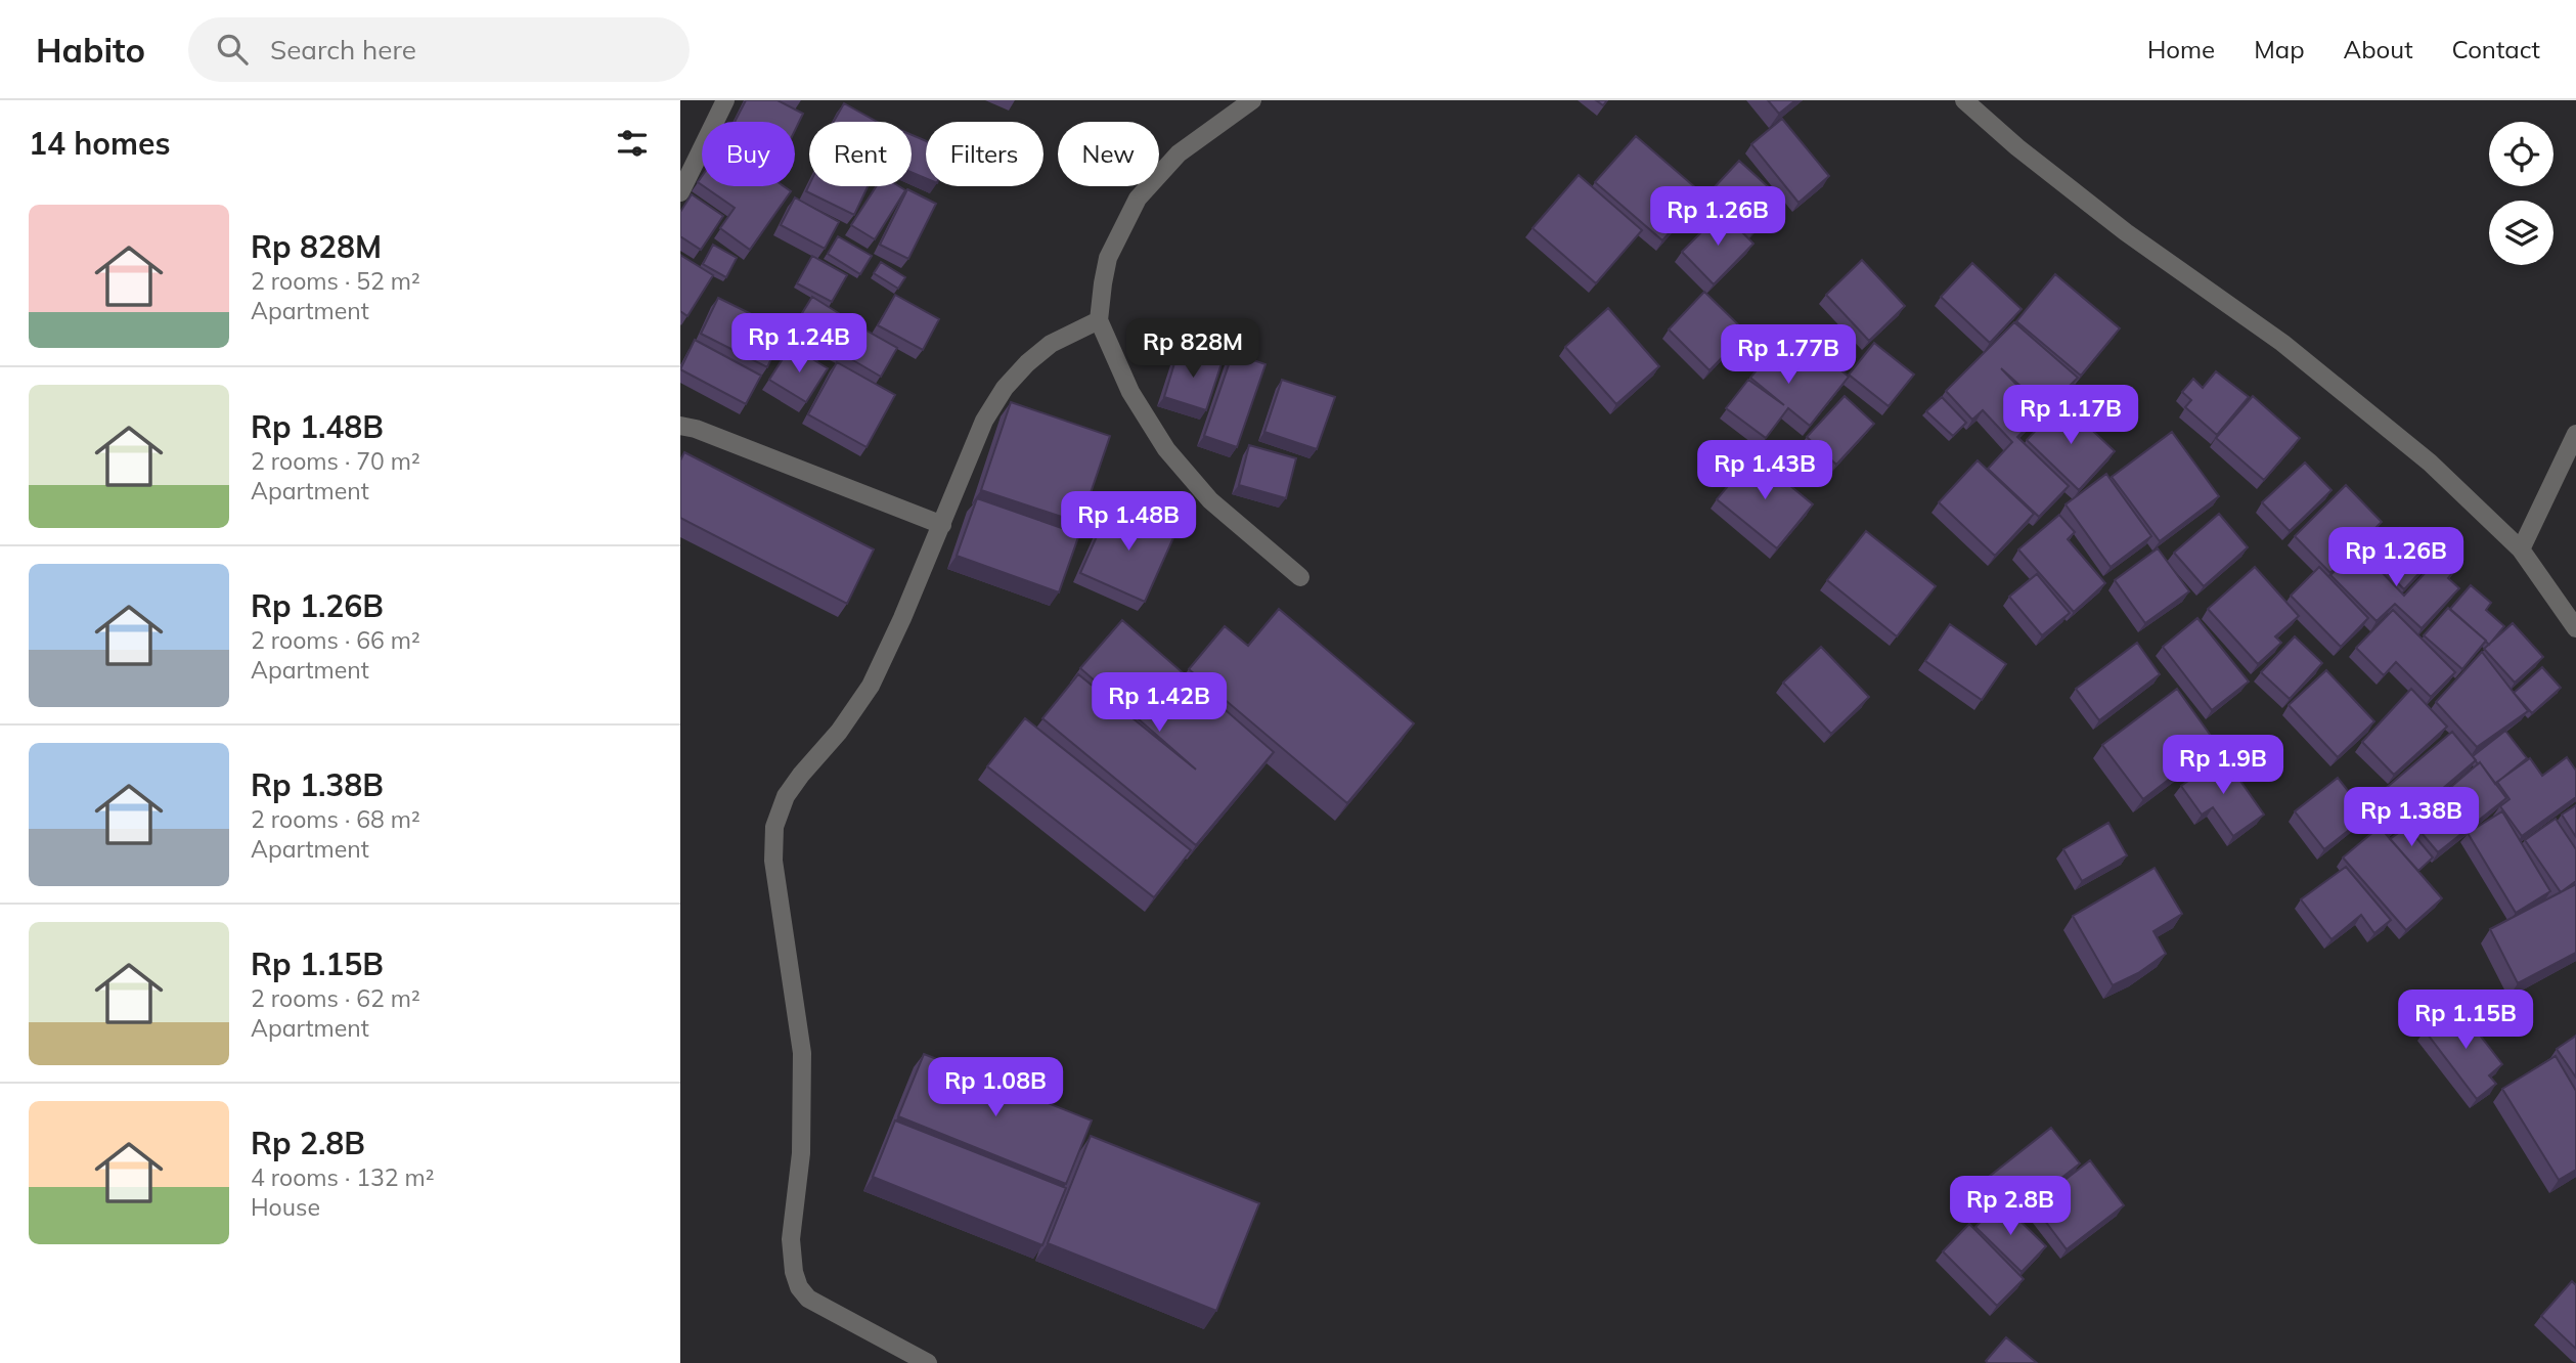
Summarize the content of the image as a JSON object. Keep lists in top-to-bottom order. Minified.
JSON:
{"page":{"header":"Habito","search":"Search here","nav":["Home","Map","About","Contact"],"heading":"14 homes","chip":["Buy","Rent","Filters","New"],"list":[{"name":"Rp 828M","note":"2 rooms · 52 m² · Apartment"},{"name":"Rp 1.48B","note":"2 rooms · 70 m² · Apartment"},{"name":"Rp 1.26B","note":"2 rooms · 66 m² · Apartment"},{"name":"Rp 1.38B","note":"2 rooms · 68 m² · Apartment"},{"name":"Rp 1.15B","note":"2 rooms · 62 m² · Apartment"},{"name":"Rp 2.8B","note":"4 rooms · 132 m² · House"}],"price":["Rp 1.26B","Rp 1.24B","Rp 828M","Rp 1.77B","Rp 1.17B","Rp 1.43B","Rp 1.48B","Rp 1.26B","Rp 1.42B","Rp 1.9B","Rp 1.38B","Rp 1.15B","Rp 1.08B","Rp 2.8B"]}}
